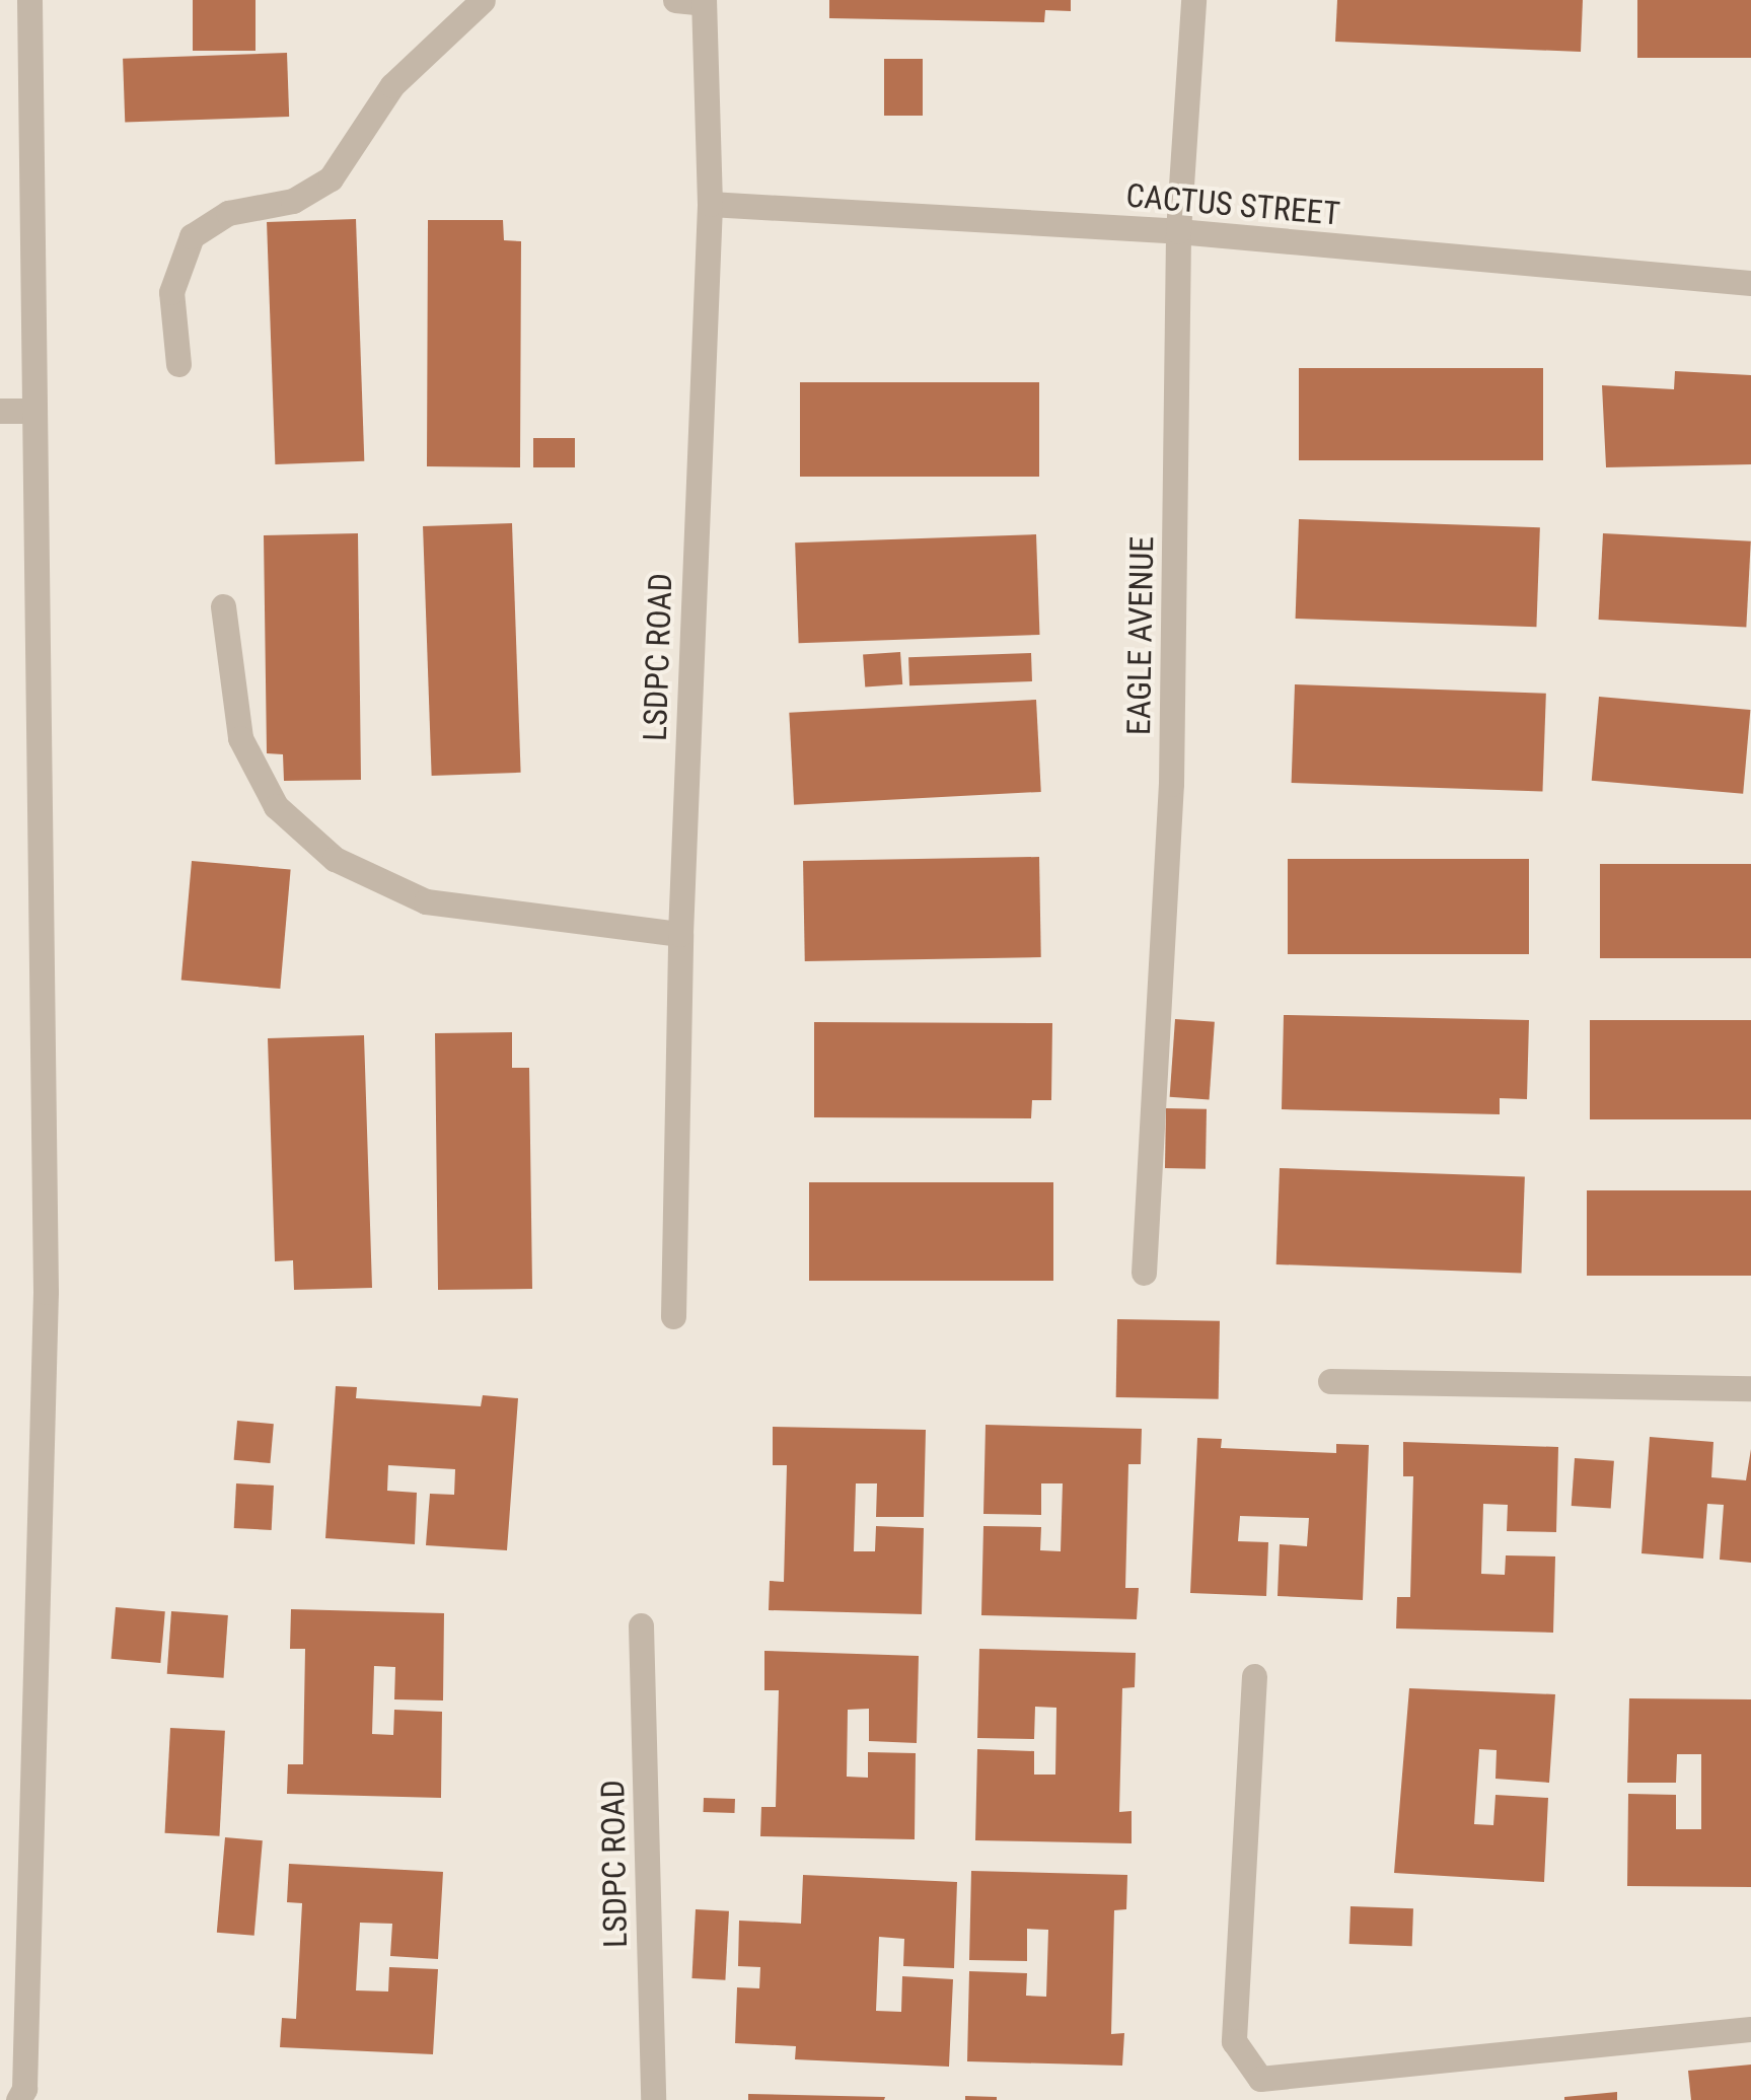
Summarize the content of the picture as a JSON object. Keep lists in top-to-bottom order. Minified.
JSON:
{"streets":{"street":["CACTUS STREET","EAGLE AVENUE","LSDPC ROAD"]},"crossings":[["CACTUS STREET","EAGLE AVENUE"],["CACTUS STREET","LSDPC ROAD"]]}
